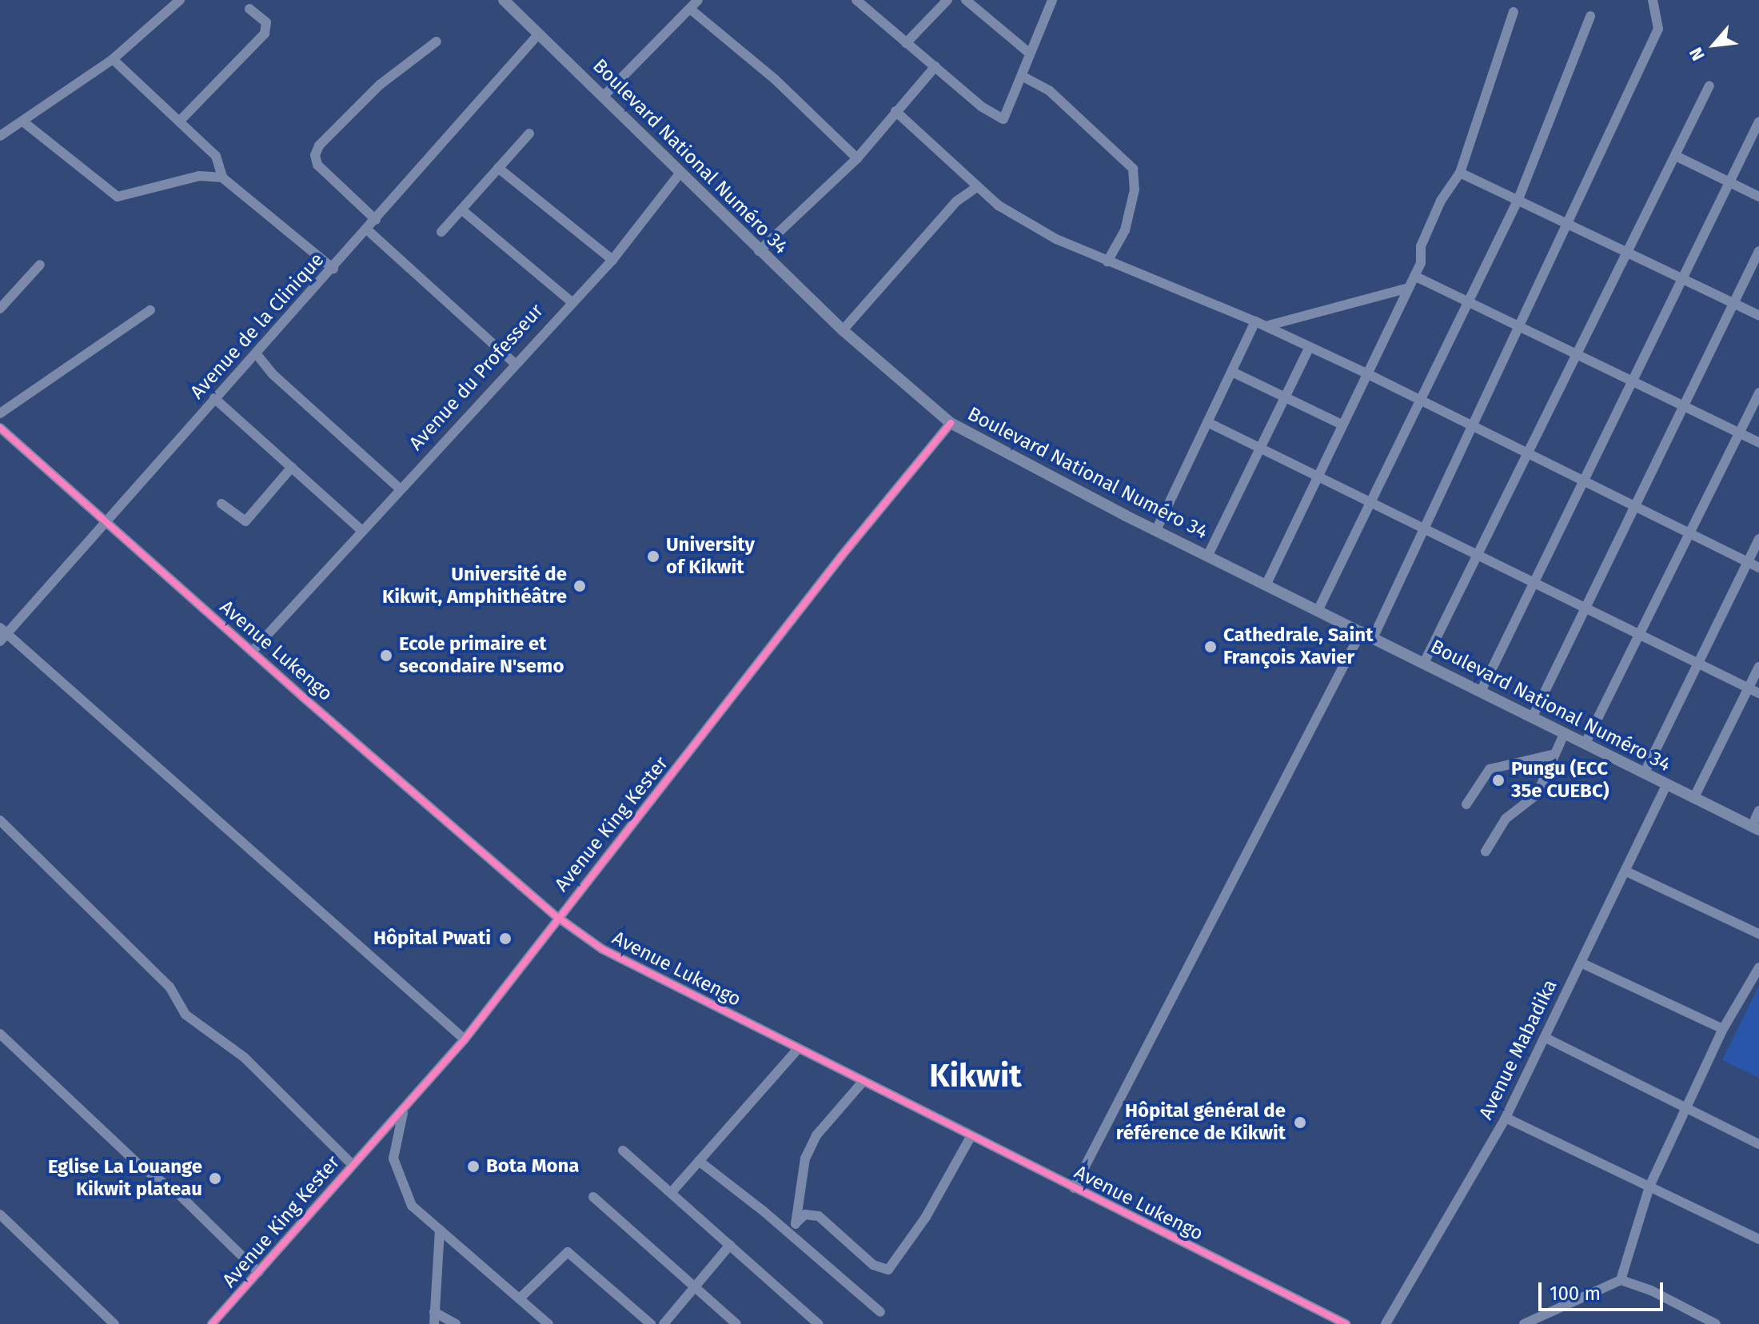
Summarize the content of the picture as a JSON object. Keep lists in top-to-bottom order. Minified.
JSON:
{"streets":{"main road":["Boulevard National Numéro 34"],"street":["Avenue de la Clinique","Avenue du Professeur","Avenue Lukengo","Avenue King Kester","Avenue Mabadika"]},"crossings":[["Boulevard National Numéro 34","Avenue de la Clinique"],["Boulevard National Numéro 34","Avenue du Professeur"],["Boulevard National Numéro 34","Avenue King Kester"],["Boulevard National Numéro 34","Avenue Mabadika"],["Avenue de la Clinique","Avenue Lukengo"],["Avenue du Professeur","Avenue Lukengo"],["Avenue Lukengo","Avenue King Kester"]],"districts":["Kikwit"],"places":["University of Kikwit","Université de Kikwit, Amphithéâtre","Cathedrale, Saint François Xavier","Ecole primaire et secondaire N'semo","Pungu (ECC 35e CUEBC)","Hôpital Pwati","Hôpital général de référence de Kikwit","Bota Mona","Eglise La Louange Kikwit plateau"],"scale_bar":"100 m","north":"bottom left"}
